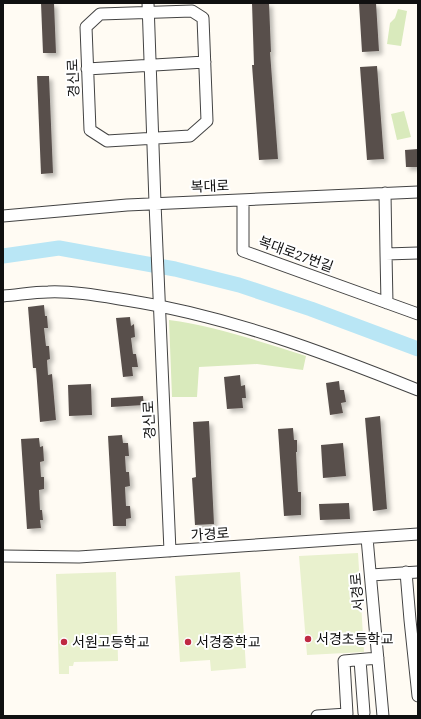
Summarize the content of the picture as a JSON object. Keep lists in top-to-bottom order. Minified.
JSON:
{"streets":{"street":["경신로","복대로","복대로27번길","가경로","서경로"]},"crossings":[["경신로","복대로"],["경신로","가경로"],["복대로","복대로27번길"],["가경로","서경로"]],"places":["서경초등학교","서원고등학교","서경중학교"]}
